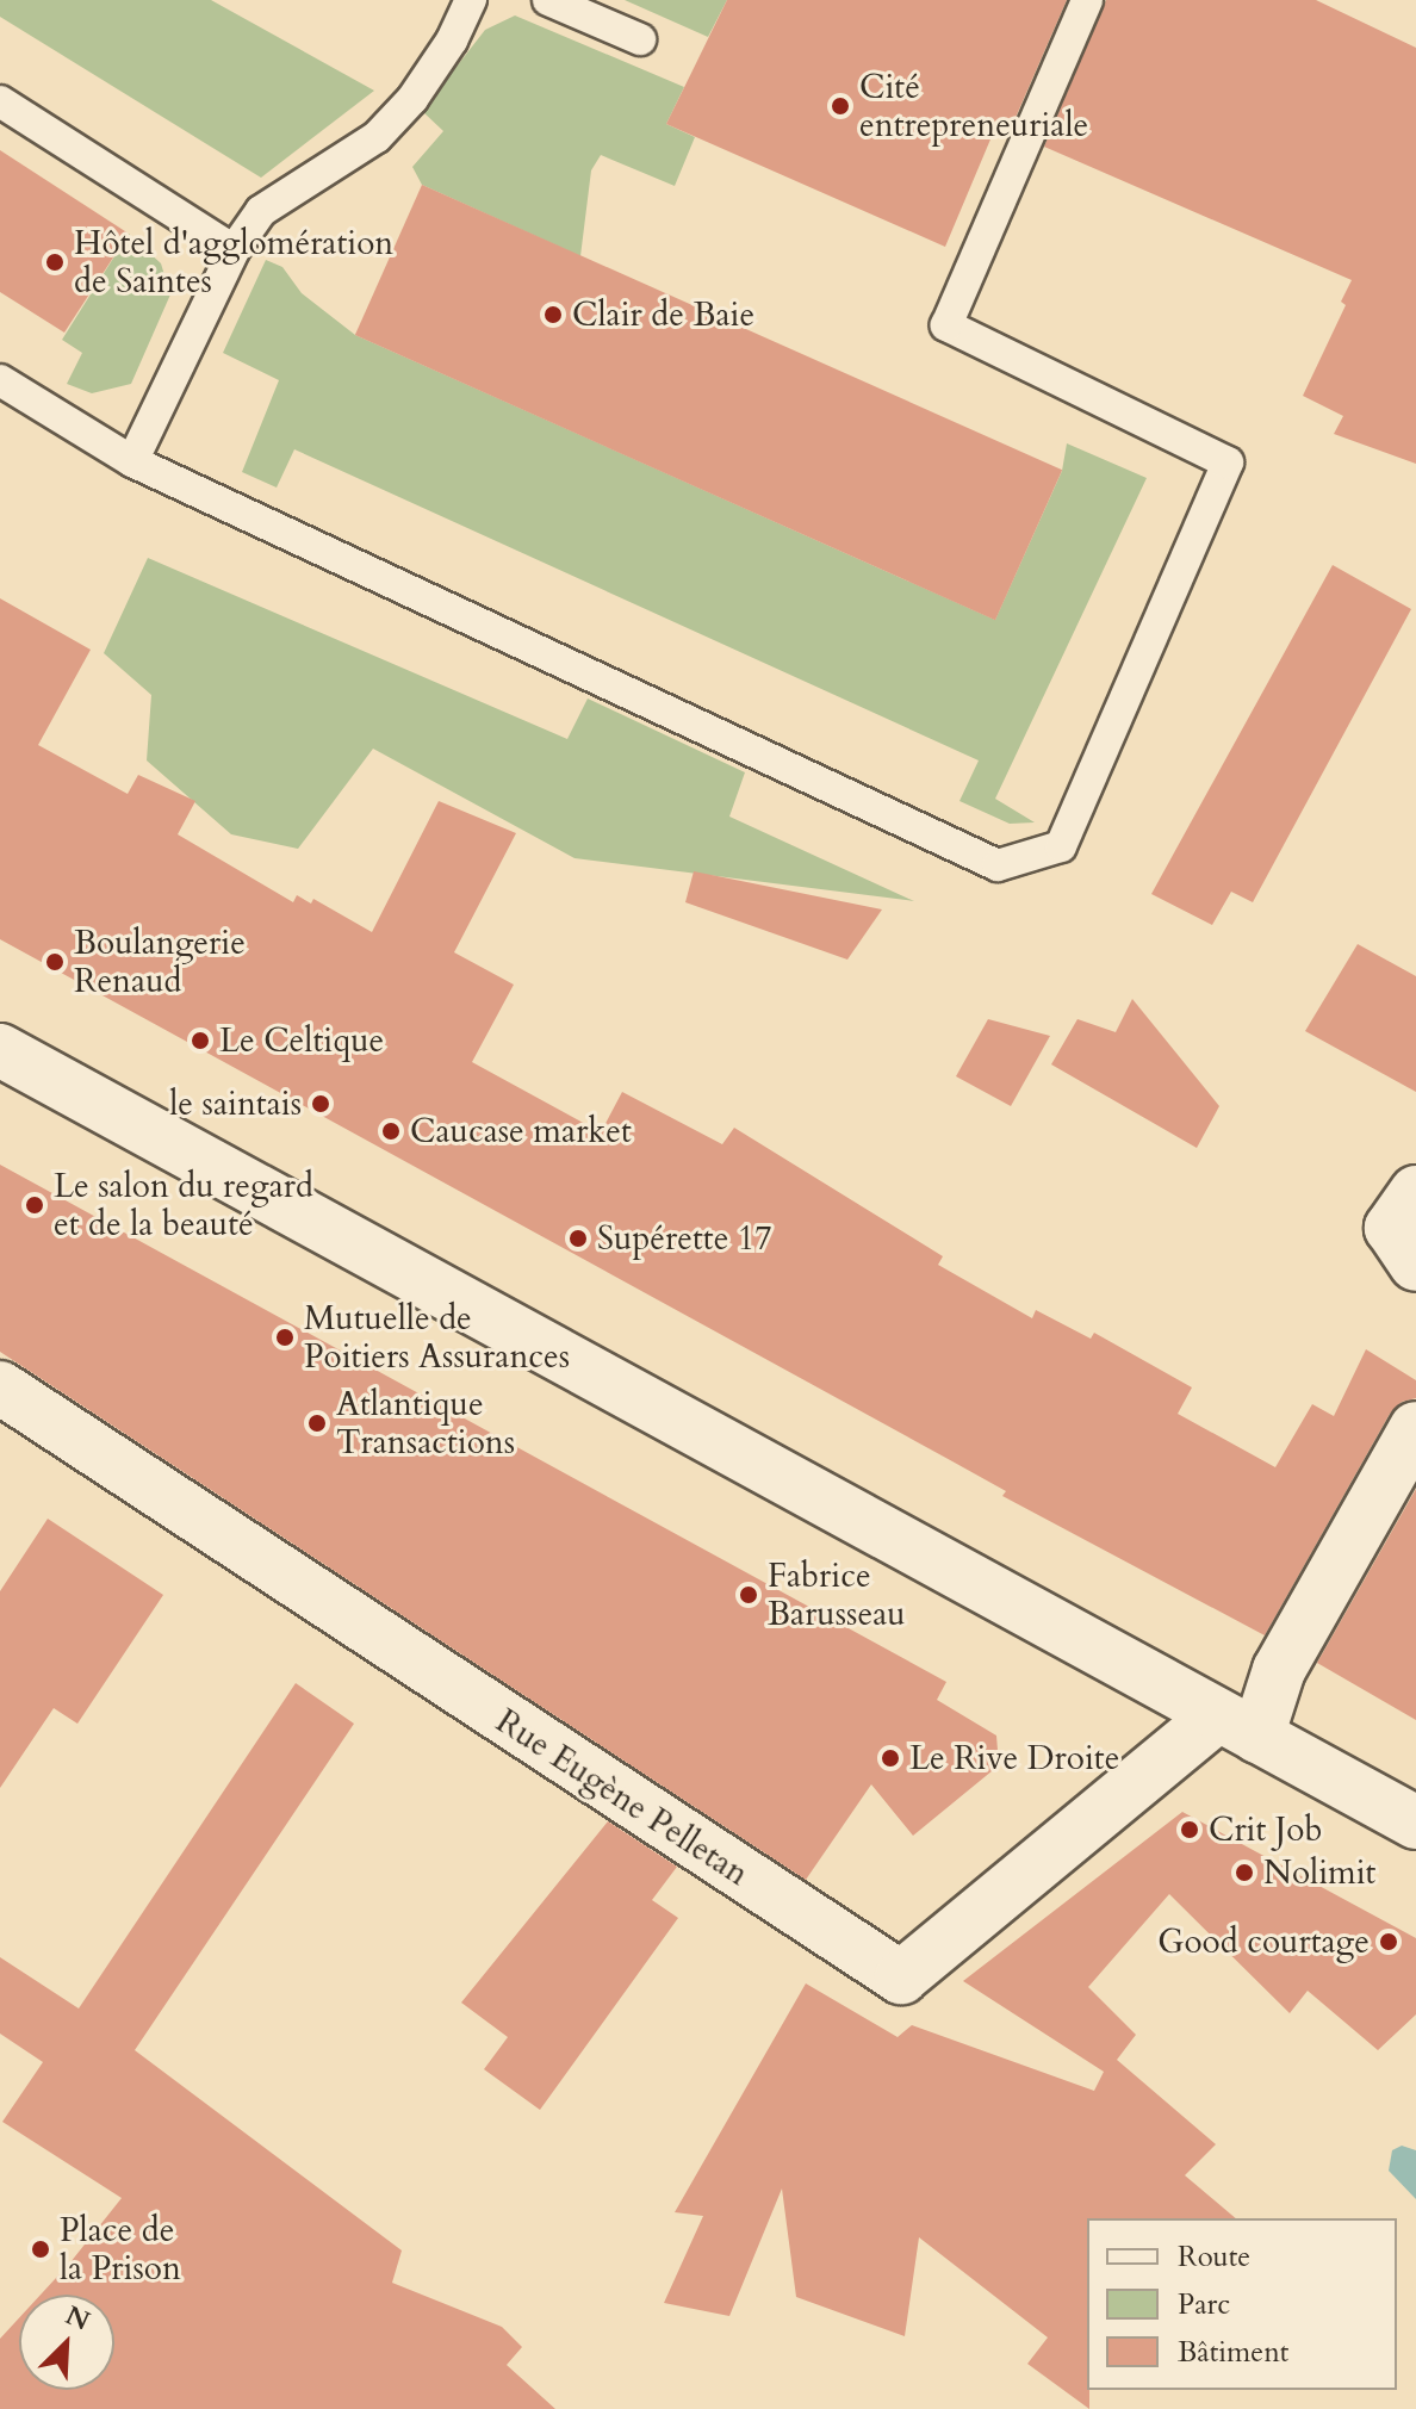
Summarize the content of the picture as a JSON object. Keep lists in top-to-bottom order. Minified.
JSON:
{"streets":{"street":["Rue Eugène Pelletan"]},"places":["Cité entrepreneuriale","Hôtel d'agglomération de Saintes","Clair de Baie","Boulangerie Renaud","Le Celtique","le saintais","Caucase market","Le salon du regard et de la beauté","Supérette 17","Mutuelle de Poitiers Assurances","Atlantique Transactions","Fabrice Barusseau","Le Rive Droite","Crit Job","Nolimit","Good courtage","Place de la Prison"],"legend":["Route","Parc","Bâtiment"],"north":"top right"}
